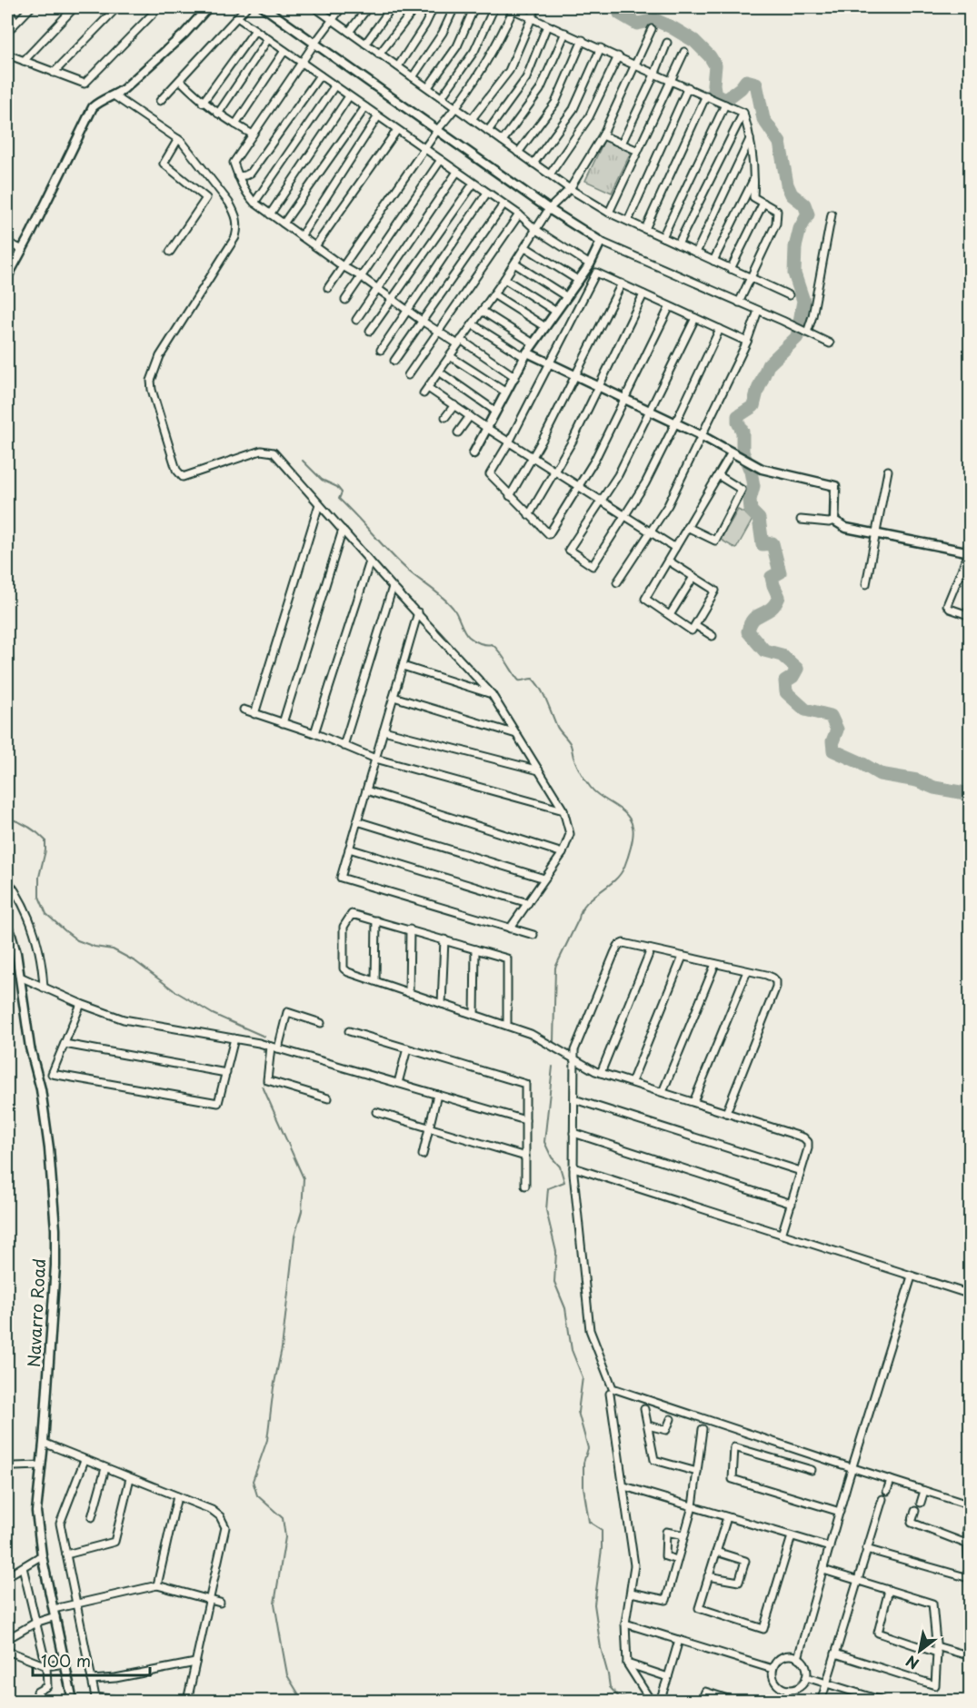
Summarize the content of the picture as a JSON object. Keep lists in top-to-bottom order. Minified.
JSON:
{"streets":{"street":["Navarro Road"]},"scale_bar":"100 m","north":"bottom left"}
